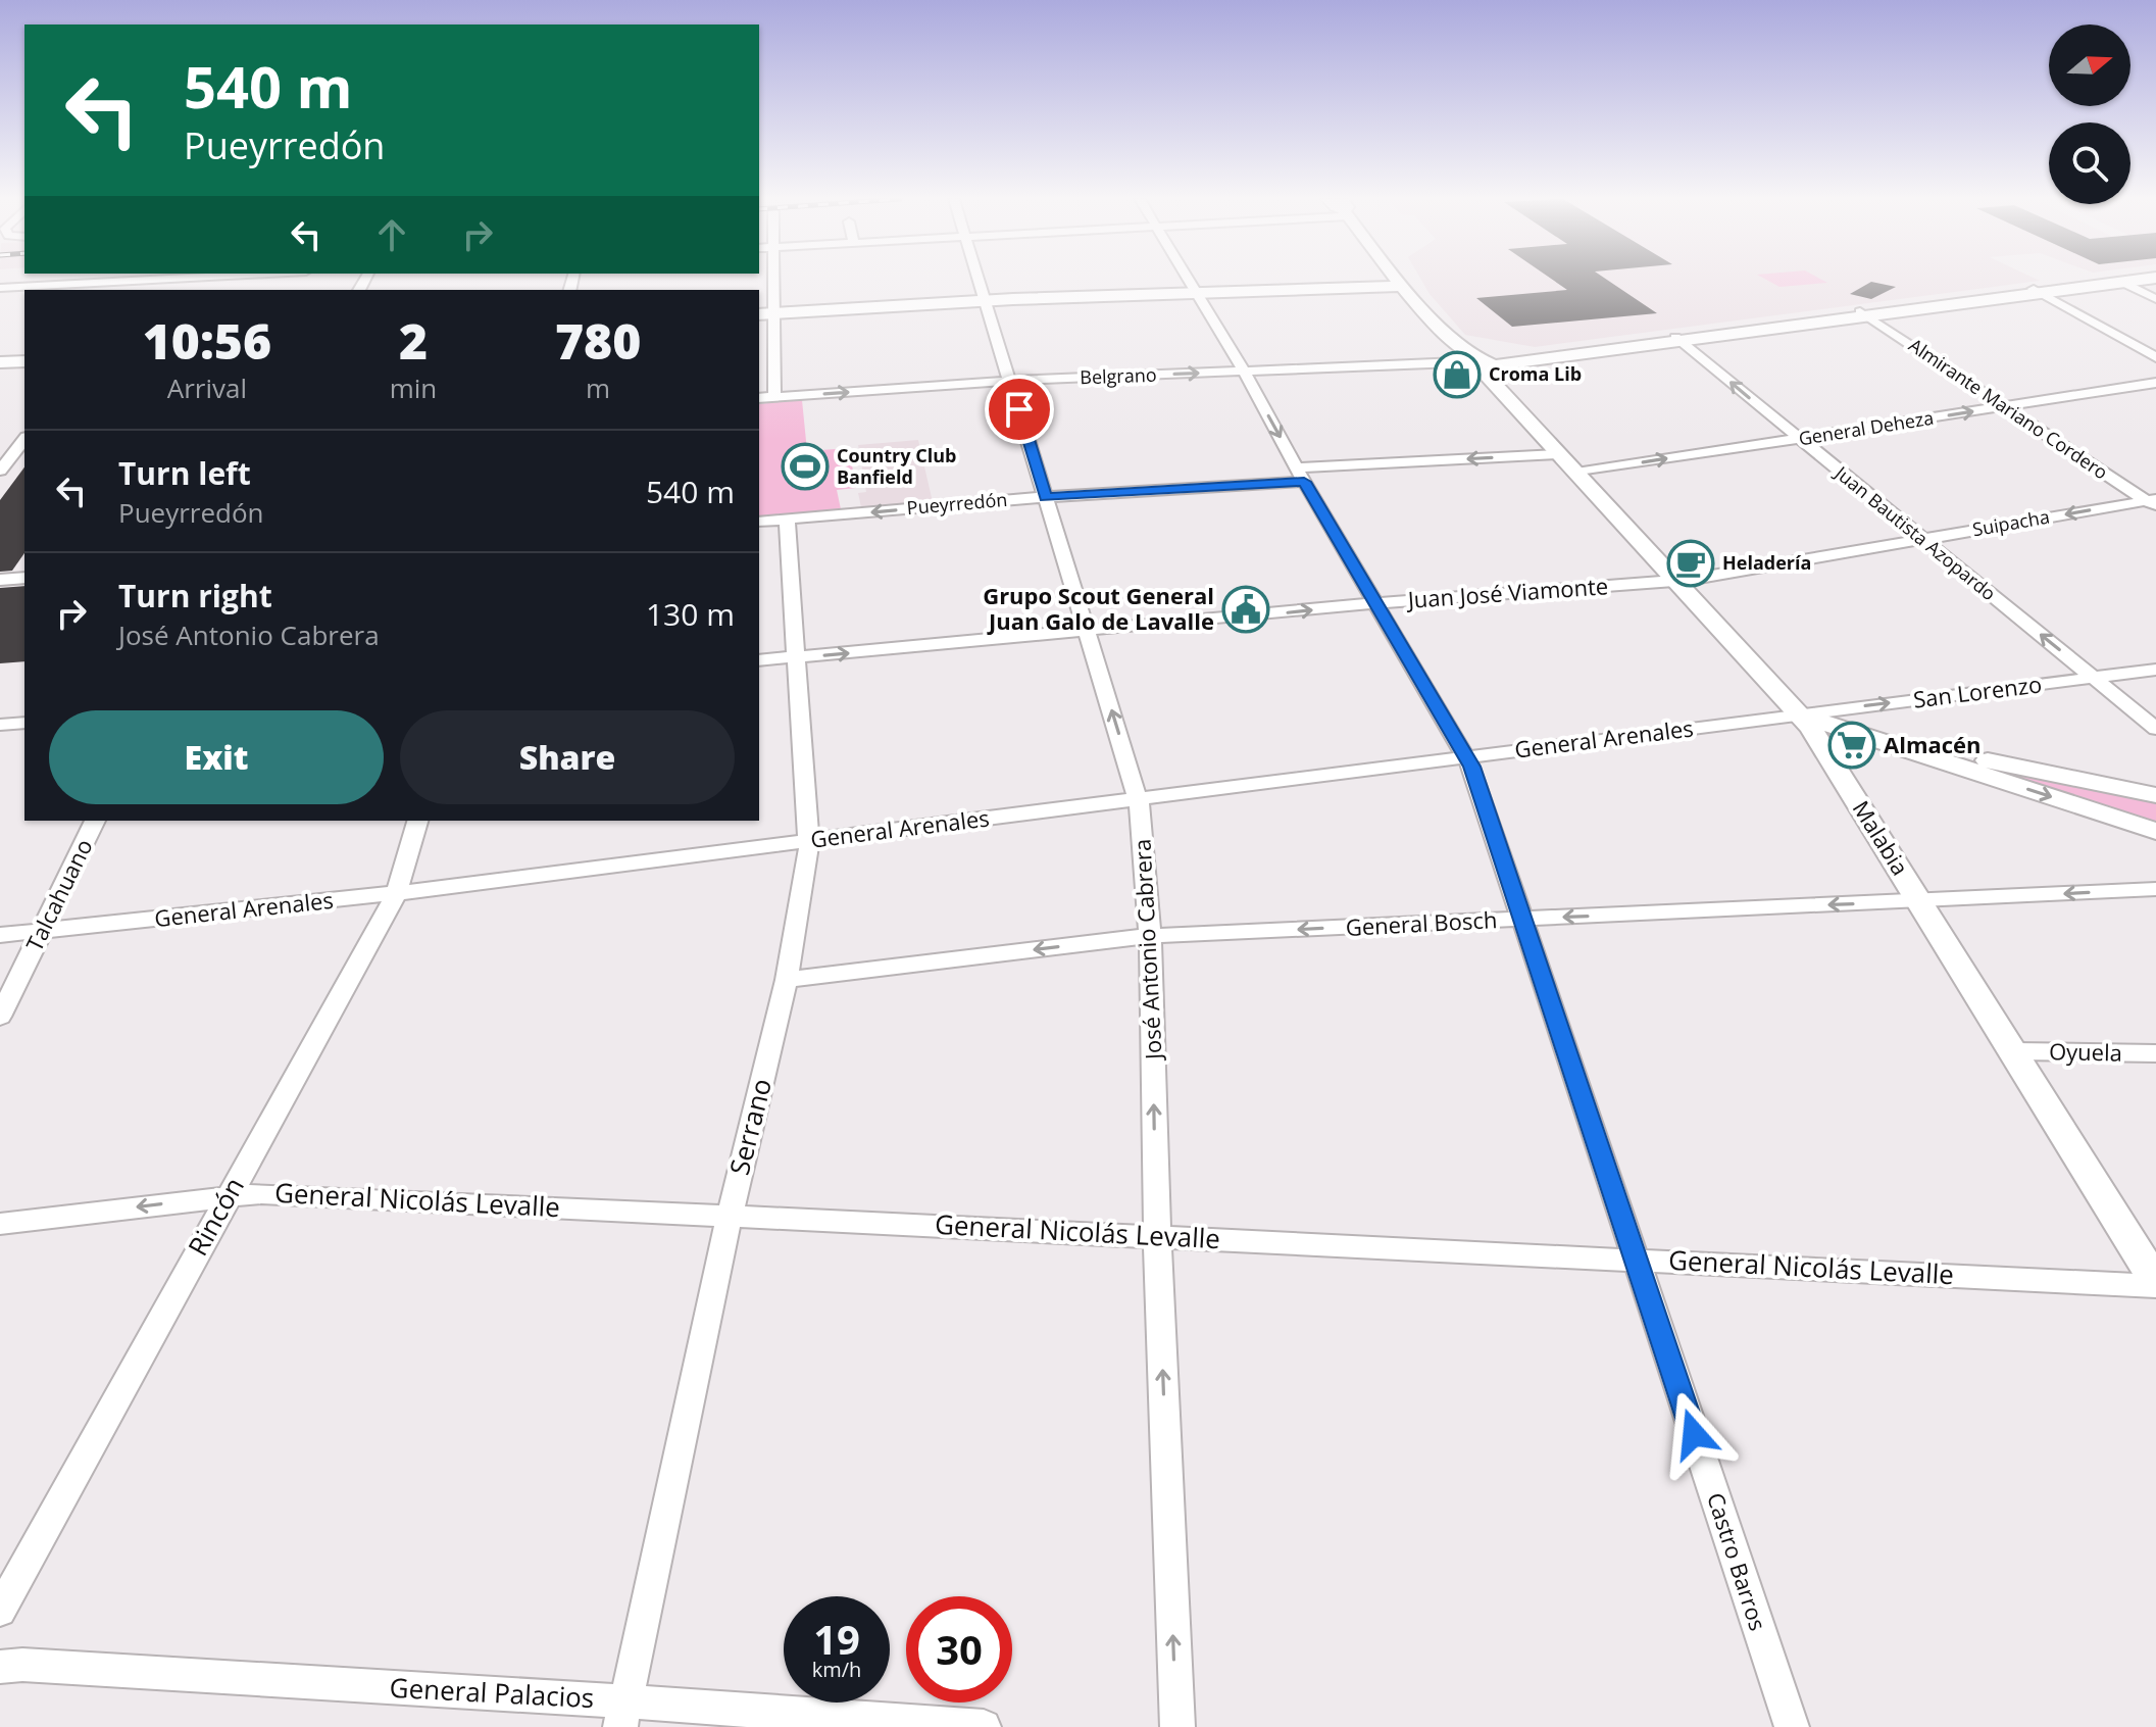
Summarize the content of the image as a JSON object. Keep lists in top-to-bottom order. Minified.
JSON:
{"streets":{"main road":["Malabia"],"street":["Belgrano","Almirante Mariano Cordero","General Deheza","Pueyrredón","Suipacha","Juan Bautista Azopardo","Juan José Viamonte","San Lorenzo","General Arenales","Talcahuano","General Bosch","José Antonio Cabrera","Oyuela","Serrano","General Nicolás Levalle","Rincón","Castro Barros","General Palacios"]},"crossings":[["Belgrano","Malabia"],["Belgrano","José Antonio Cabrera"],["Belgrano","Castro Barros"],["Almirante Mariano Cordero","General Deheza"],["Almirante Mariano Cordero","Suipacha"],["General Deheza","Pueyrredón"],["General Deheza","Juan Bautista Azopardo"],["General Deheza","Malabia"],["Pueyrredón","Malabia"],["Pueyrredón","José Antonio Cabrera"],["Pueyrredón","Serrano"],["Pueyrredón","Castro Barros"],["Suipacha","Juan Bautista Azopardo"],["Suipacha","Juan José Viamonte"],["Suipacha","Malabia"],["Juan Bautista Azopardo","San Lorenzo"],["Juan José Viamonte","Malabia"],["Juan José Viamonte","José Antonio Cabrera"],["Juan José Viamonte","Serrano"],["Juan José Viamonte","Castro Barros"],["San Lorenzo","General Arenales"],["San Lorenzo","Malabia"],["General Arenales","Malabia"],["General Arenales","Talcahuano"],["General Arenales","José Antonio Cabrera"],["General Arenales","Serrano"],["General Arenales","Rincón"],["General Arenales","Castro Barros"],["Malabia","General Bosch"],["Malabia","Oyuela"],["Malabia","General Nicolás Levalle"],["General Bosch","José Antonio Cabrera"],["General Bosch","Serrano"],["General Bosch","Castro Barros"],["José Antonio Cabrera","General Nicolás Levalle"],["Serrano","General Nicolás Levalle"],["Serrano","General Palacios"],["General Nicolás Levalle","Rincón"],["General Nicolás Levalle","Castro Barros"]],"one_way":["Belgrano","General Deheza","Pueyrredón","Suipacha","Juan José Viamonte","José Antonio Cabrera"],"places":{"shop":["Croma Lib"],"sports":["Country Club Banfield"],"cafe":["Heladería"],"public building":["Grupo Scout General Juan Galo de Lavalle"],"supermarket":["Almacén"]},"north":"right","page":{"turn":["540 m","Pueyrredón"],"eta":["10:56","Arrival","2","min","780","m"],"list":[{"name":"Turn left","note":"Pueyrredón","value":"540 m"},{"name":"Turn right","note":"José Antonio Cabrera","value":"130 m"}],"buttons":["Exit","Share"],"speed":"19 km/h","limit":"30"}}
